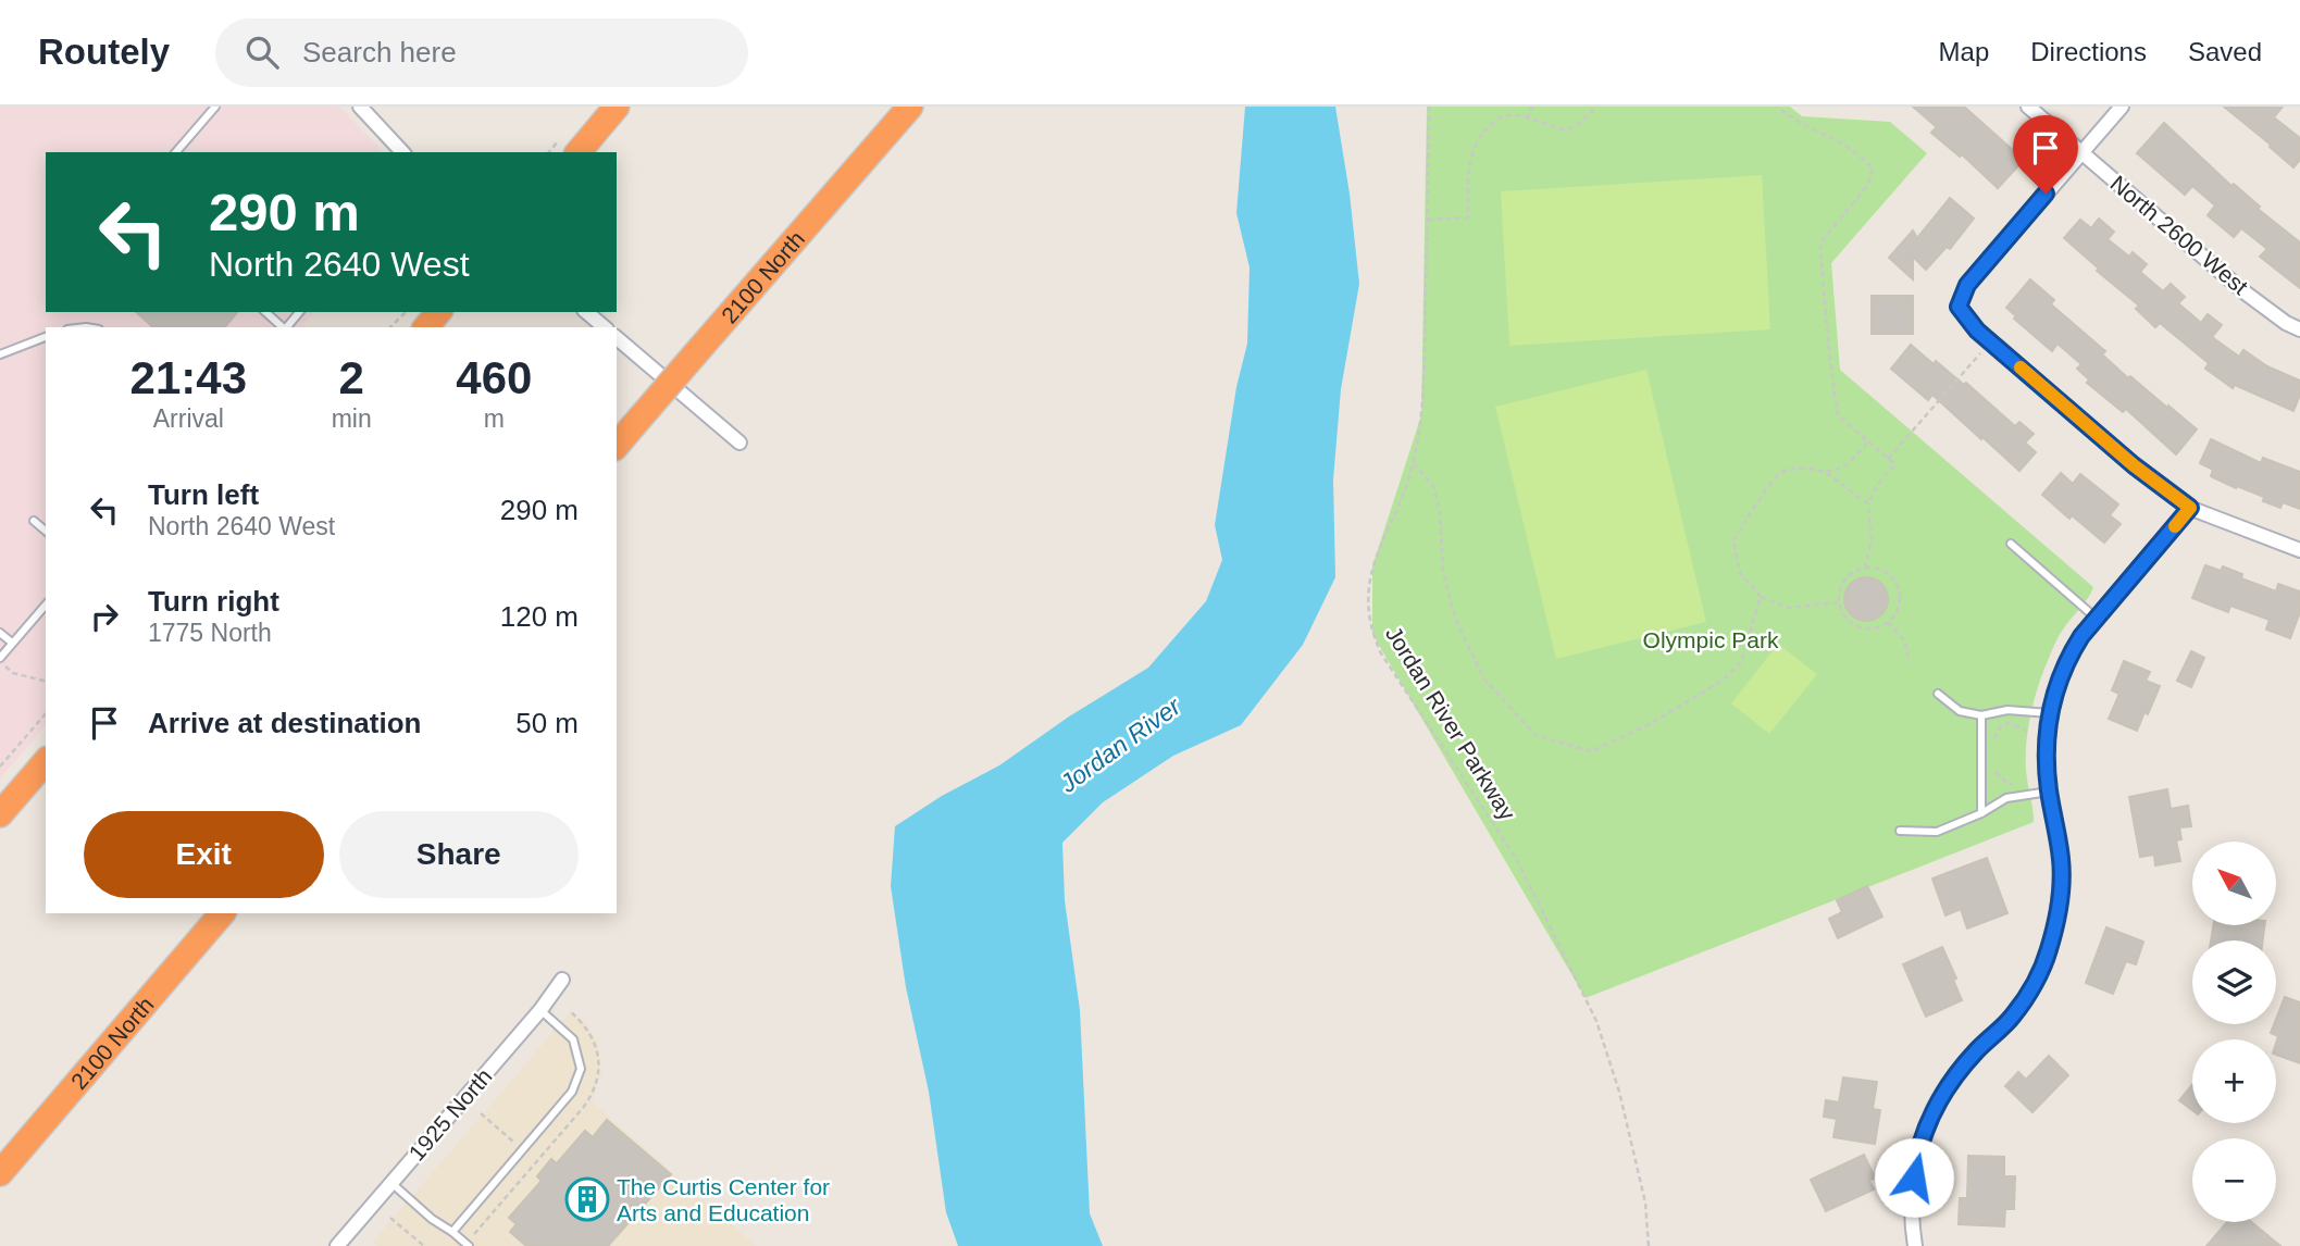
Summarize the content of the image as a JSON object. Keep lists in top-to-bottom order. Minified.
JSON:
{"streets":{"highway":["2100 North"],"street":["North 2600 West","1925 North"],"path":["Jordan River Parkway"]},"water":["Jordan River"],"parks":["Olympic Park"],"places":{"building":["The Curtis Center for Arts and Education"]},"north":"top left","page":{"header":"Routely","search":"Search here","nav":["Map","Directions","Saved"],"turn":["290 m","North 2640 West"],"eta":["21:43","Arrival","2","min","460","m"],"list":[{"name":"Turn left","note":"North 2640 West","value":"290 m"},{"name":"Turn right","note":"1775 North","value":"120 m"},{"name":"Arrive at destination","value":"50 m"}],"buttons":["Exit","Share"],"map_buttons":["+","−"]}}
